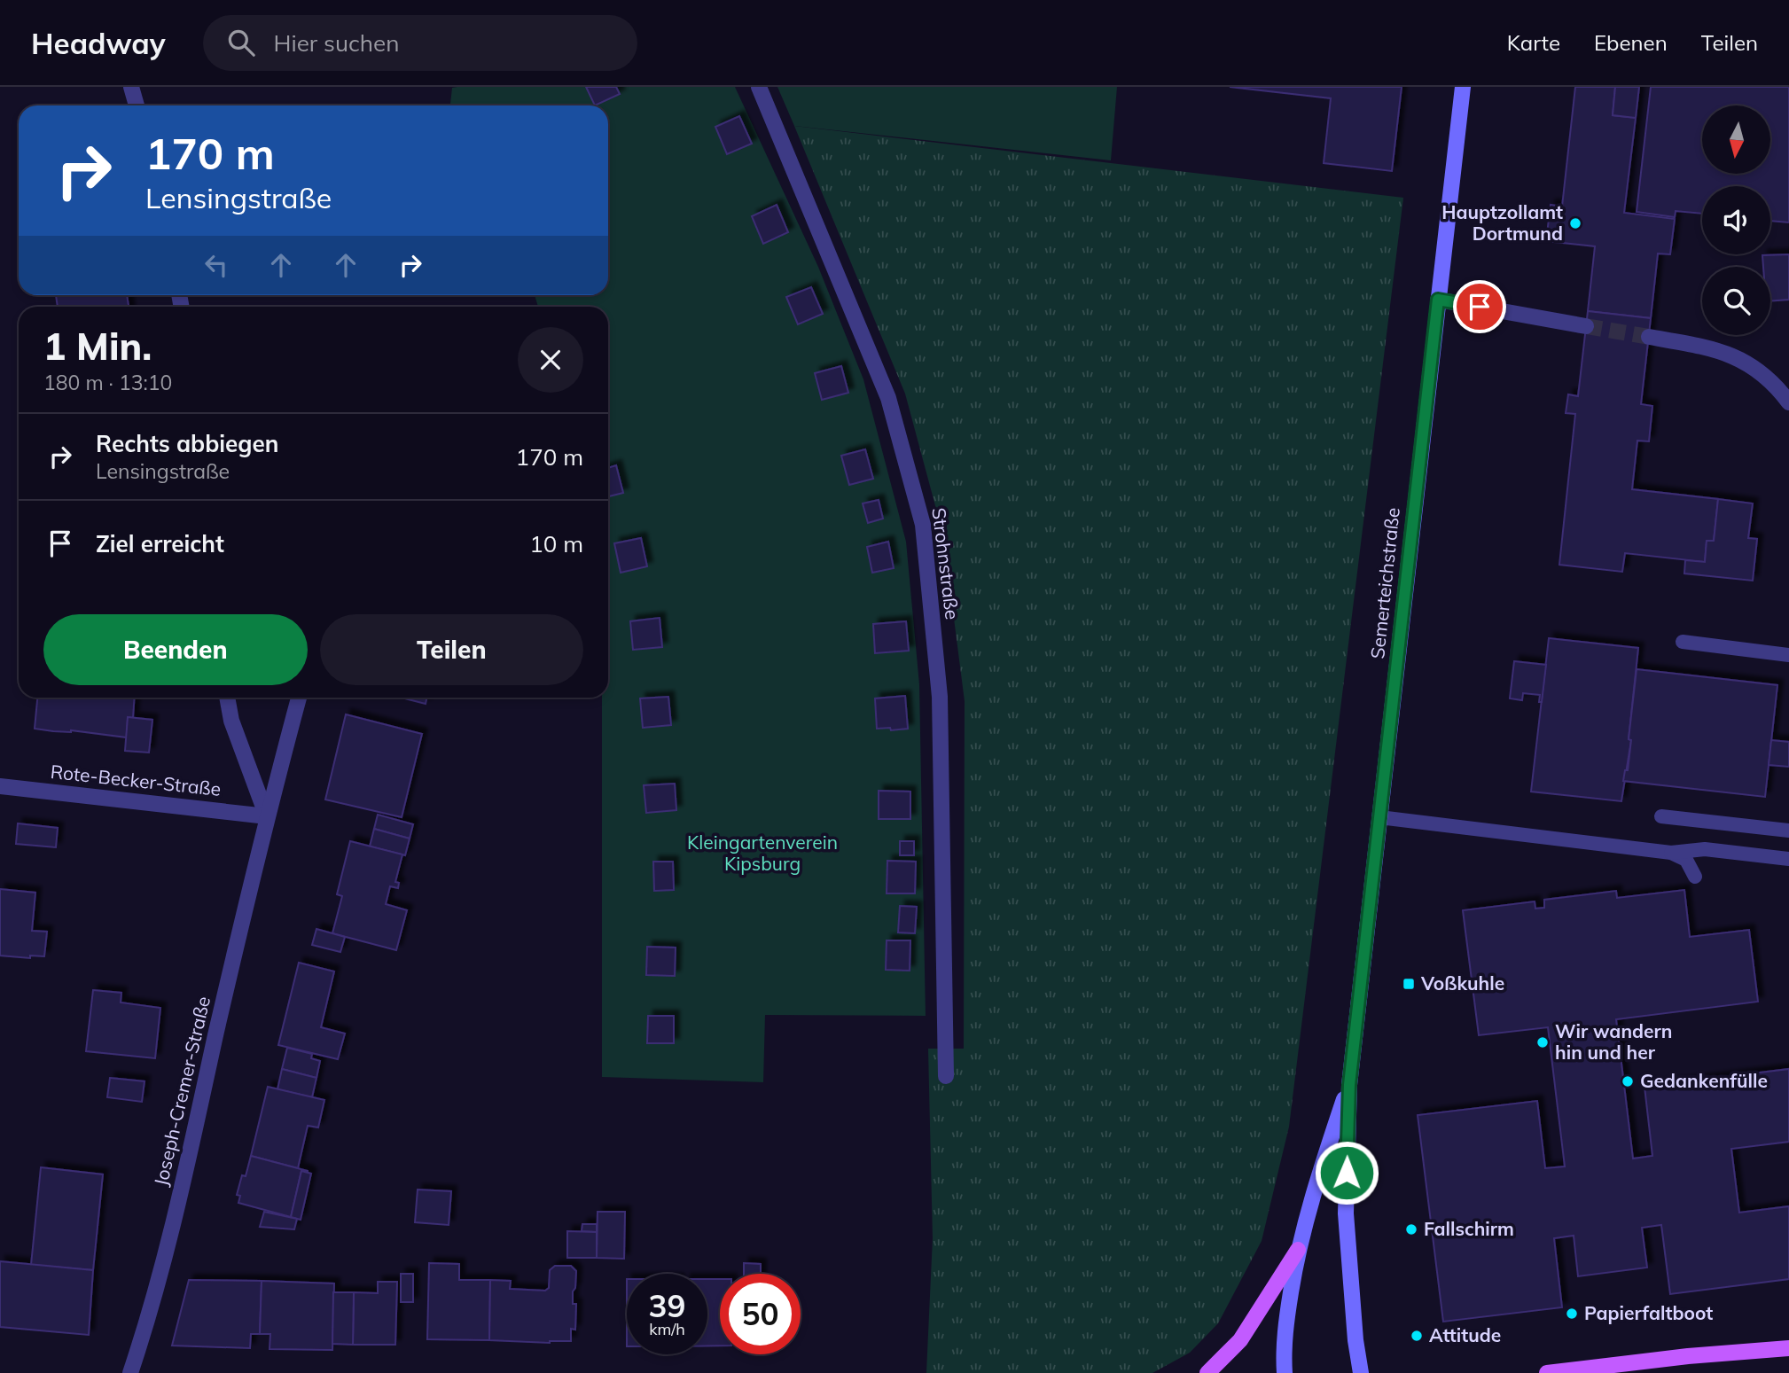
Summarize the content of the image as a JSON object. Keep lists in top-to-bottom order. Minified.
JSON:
{"streets":{"main road":["Semerteichstraße"],"street":["Strohnstraße","Rote-Becker-Straße","Joseph-Cremer-Straße"]},"crossings":[["Rote-Becker-Straße","Joseph-Cremer-Straße"]],"parks":["Kleingartenverein Kipsburg"],"places":{"other":["Hauptzollamt Dortmund","Wir wandern hin und her","Gedankenfülle","Fallschirm","Papierfaltboot","Attitude"],"transit":["Voßkuhle"]},"north":"bottom","page":{"header":"Headway","search":"Hier suchen","nav":["Karte","Ebenen","Teilen"],"turn":["170 m","Lensingstraße"],"heading":["1 Min.","180 m · 13:10"],"list":[{"name":"Rechts abbiegen","note":"Lensingstraße","value":"170 m"},{"name":"Ziel erreicht","value":"10 m"}],"buttons":["Beenden","Teilen"],"speed":"39 km/h","limit":"50"}}
